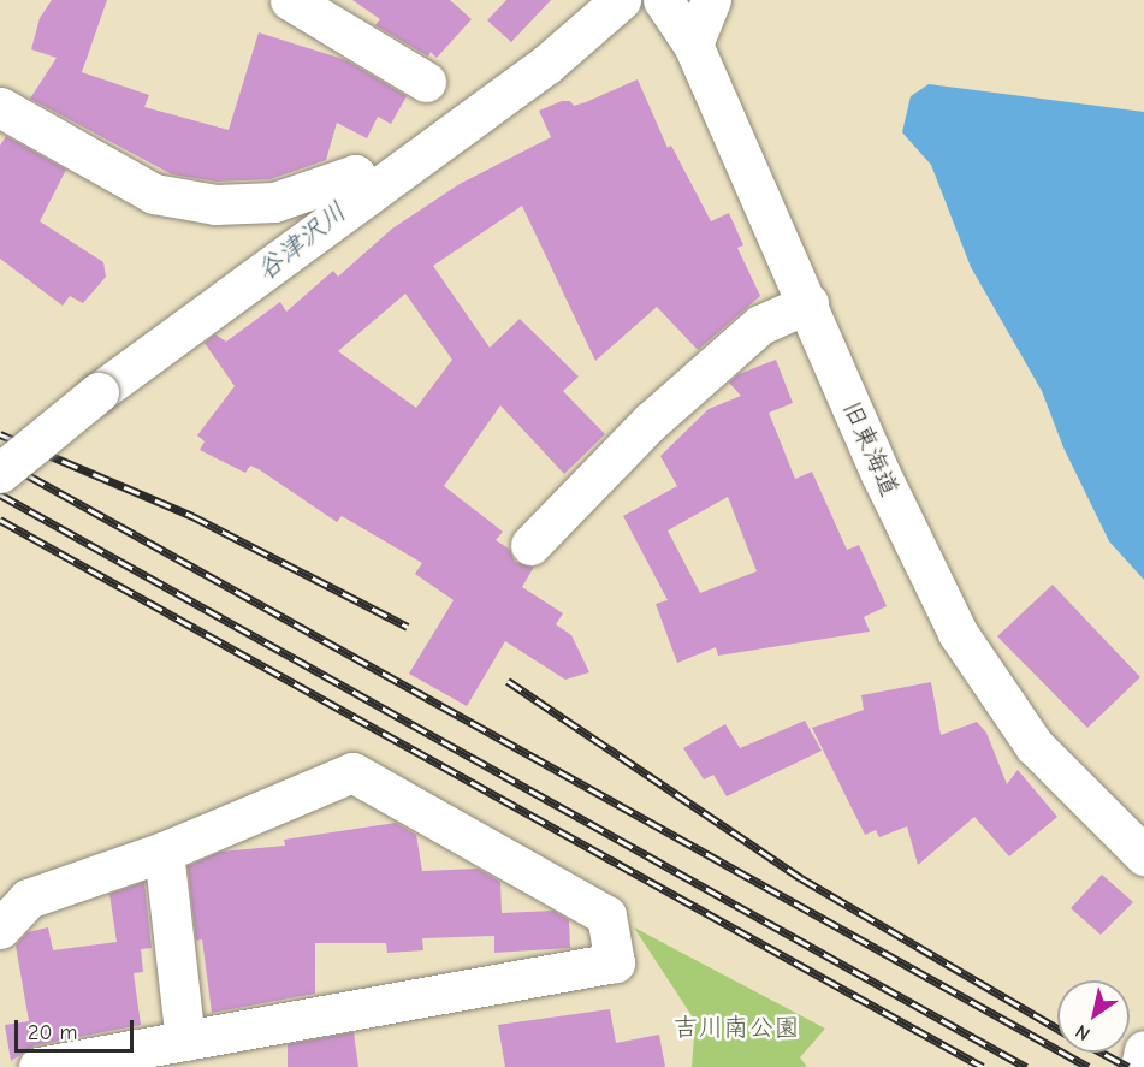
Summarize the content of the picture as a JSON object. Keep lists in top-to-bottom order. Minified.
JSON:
{"streets":{"street":["旧東海道"]},"water":["谷津沢川"],"parks":["吉川南公園"],"scale_bar":"20 m","north":"bottom left"}
